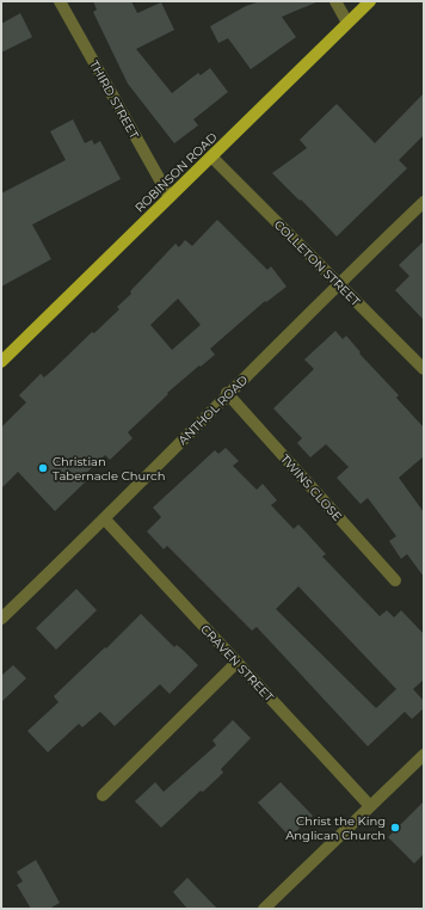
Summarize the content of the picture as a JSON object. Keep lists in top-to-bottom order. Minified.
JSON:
{"streets":{"main road":["ROBINSON ROAD"],"street":["THIRD STREET","COLLETON STREET","ANTHOL ROAD","TWINS CLOSE","CRAVEN STREET"]},"crossings":[["THIRD STREET","ROBINSON ROAD"],["ROBINSON ROAD","COLLETON STREET"],["COLLETON STREET","ANTHOL ROAD"],["ANTHOL ROAD","TWINS CLOSE"],["ANTHOL ROAD","CRAVEN STREET"]],"places":["Christian Tabernacle Church","Christ the King Anglican Church"]}
